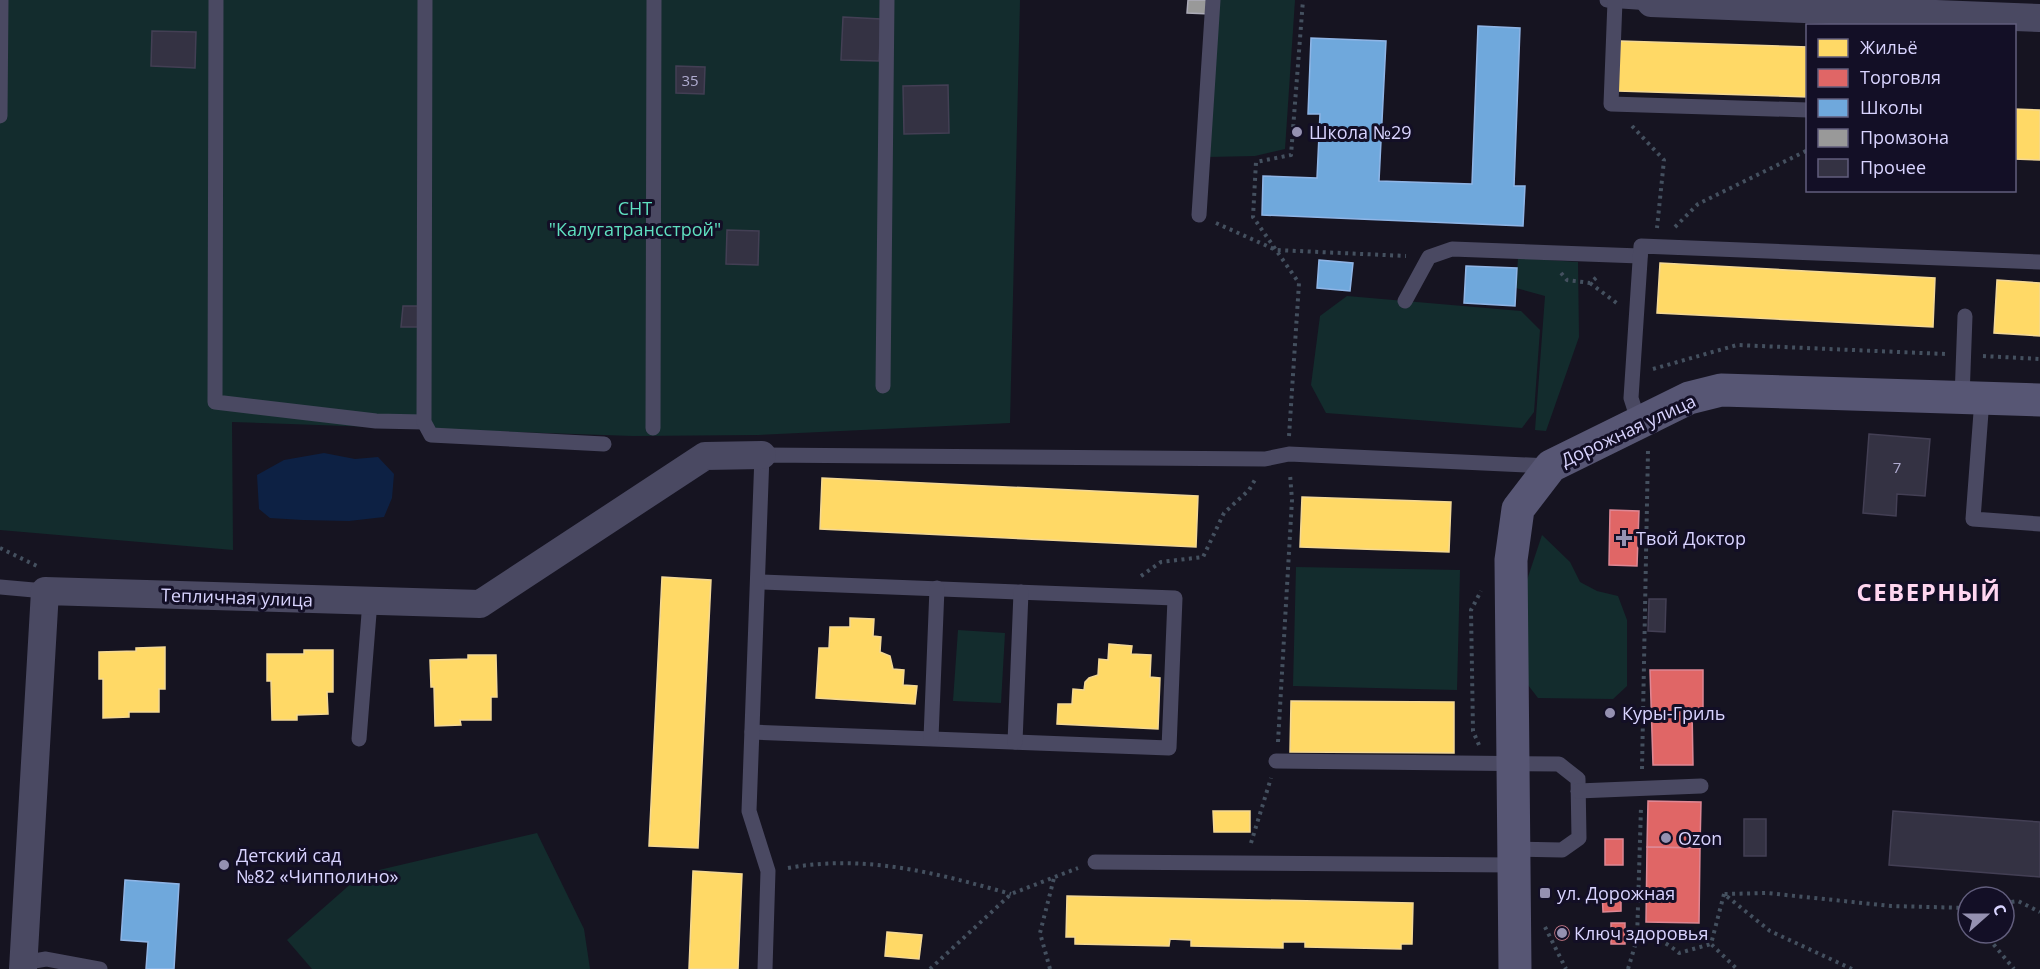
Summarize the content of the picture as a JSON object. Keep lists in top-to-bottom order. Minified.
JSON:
{"streets":{"street":["Дорожная улица","Тепличная улица"]},"districts":["СЕВЕРНЫЙ"],"parks":["СНТ \"Калугатрансстрой\""],"places":{"other":["Школа №29","Куры-Гриль","Ozon","Детский сад №82 «Чипполино»","Ключ здоровья"],"health":["Твой Доктор"],"transit":["ул. Дорожная"]},"house_numbers":["35","7"],"legend":["Жильё","Торговля","Школы","Промзона","Прочее"],"north":"right"}
